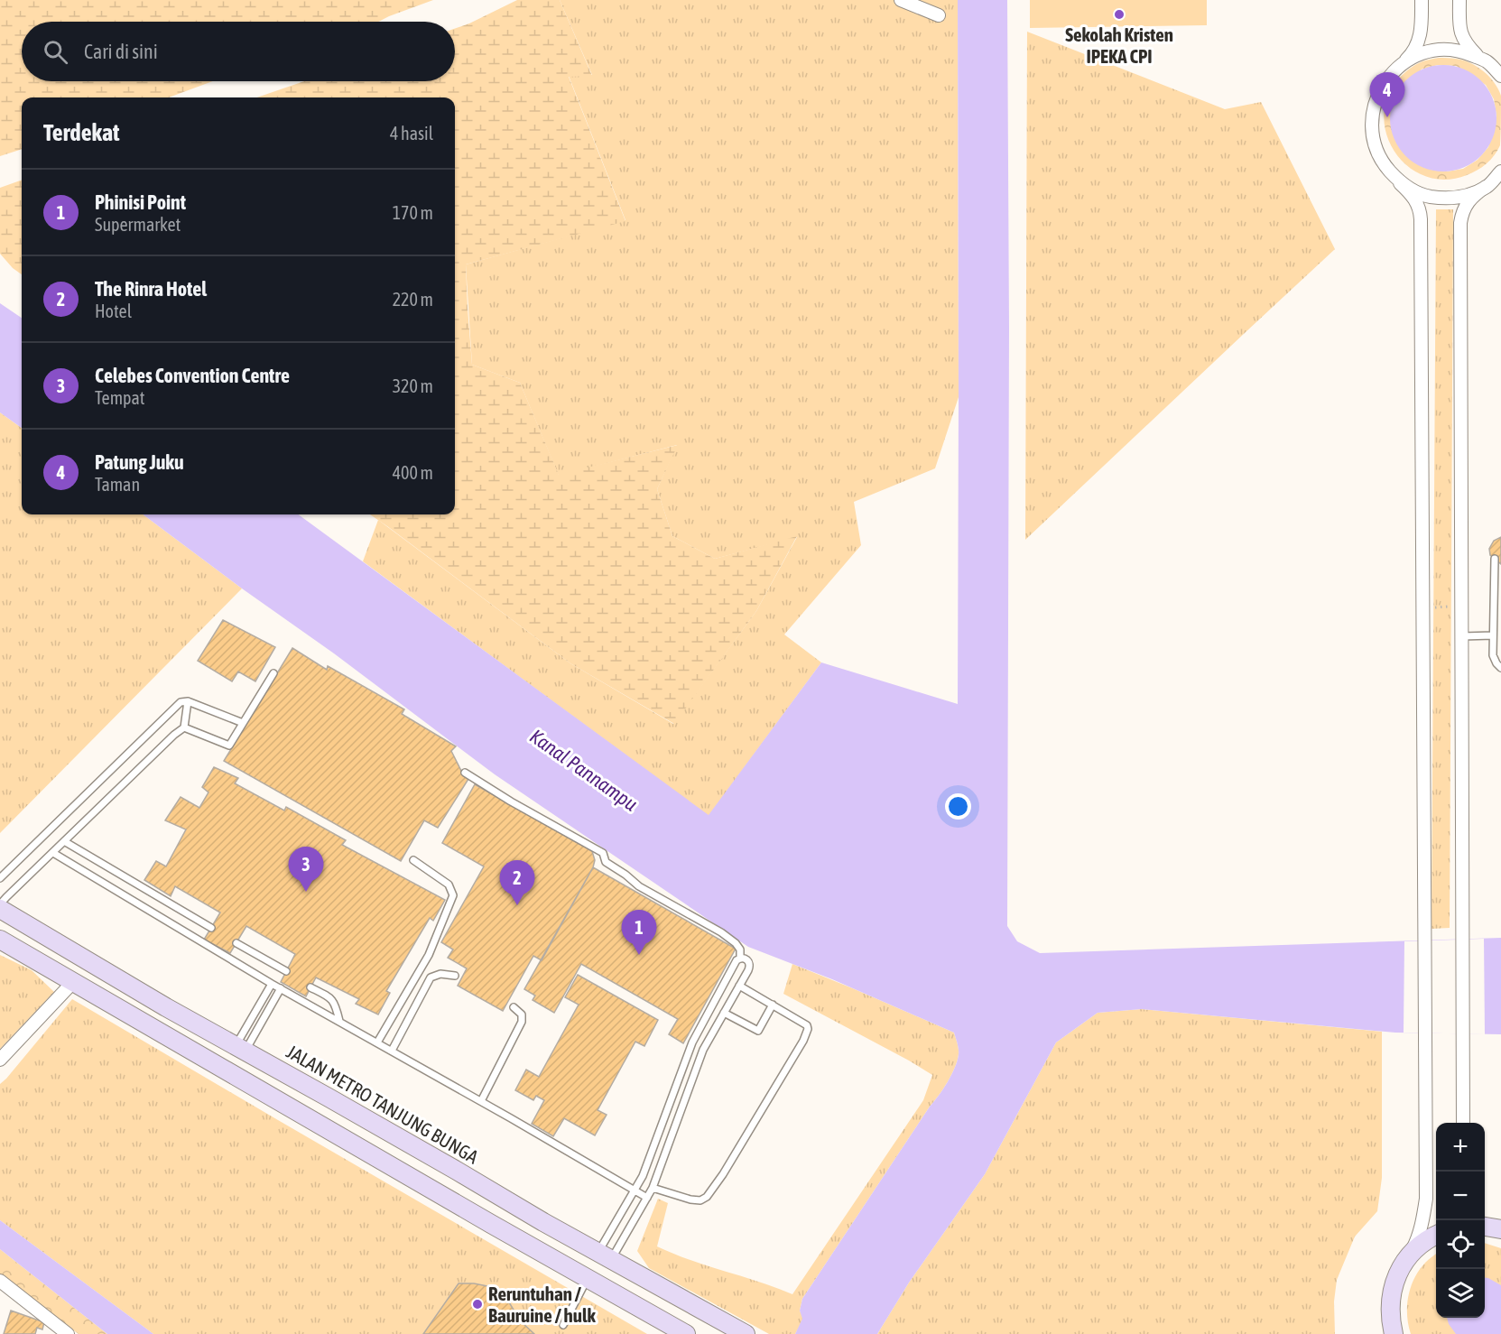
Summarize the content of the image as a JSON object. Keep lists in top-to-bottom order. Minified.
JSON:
{"streets":{"main road":["JALAN METRO TANJUNG BUNGA"]},"water":["Kanal Pannampu"],"places":["Sekolah Kristen IPEKA CPI","Reruntuhan / Bauruine / hulk"],"page":{"search":"Cari di sini","pins":["4","3","2","1"],"heading":["Terdekat","4 hasil"],"list":[{"mark":"1","name":"Phinisi Point","note":"Supermarket","value":"170 m"},{"mark":"2","name":"The Rinra Hotel","note":"Hotel","value":"220 m"},{"mark":"3","name":"Celebes Convention Centre","note":"Tempat","value":"320 m"},{"mark":"4","name":"Patung Juku","note":"Taman","value":"400 m"}],"map_buttons":["+","−"]}}
